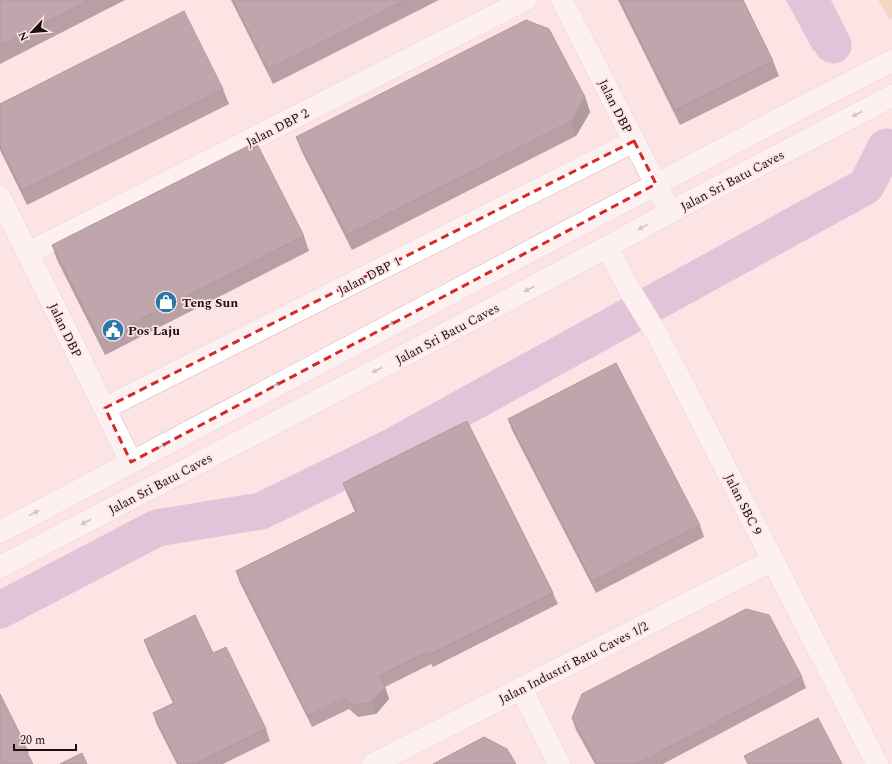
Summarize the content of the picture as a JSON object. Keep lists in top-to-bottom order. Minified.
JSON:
{"streets":{"street":["Jalan DBP","Jalan DBP 2","Jalan Sri Batu Caves","Jalan DBP 1","Jalan SBC 9","Jalan Industri Batu Caves 1/2"]},"crossings":[["Jalan DBP","Jalan DBP 2"],["Jalan DBP","Jalan Sri Batu Caves"],["Jalan DBP","Jalan DBP 1"],["Jalan Sri Batu Caves","Jalan SBC 9"],["Jalan SBC 9","Jalan Industri Batu Caves 1/2"]],"places":{"shop":["Teng Sun"],"public building":["Pos Laju"]},"scale_bar":"20 m","north":"bottom left"}
